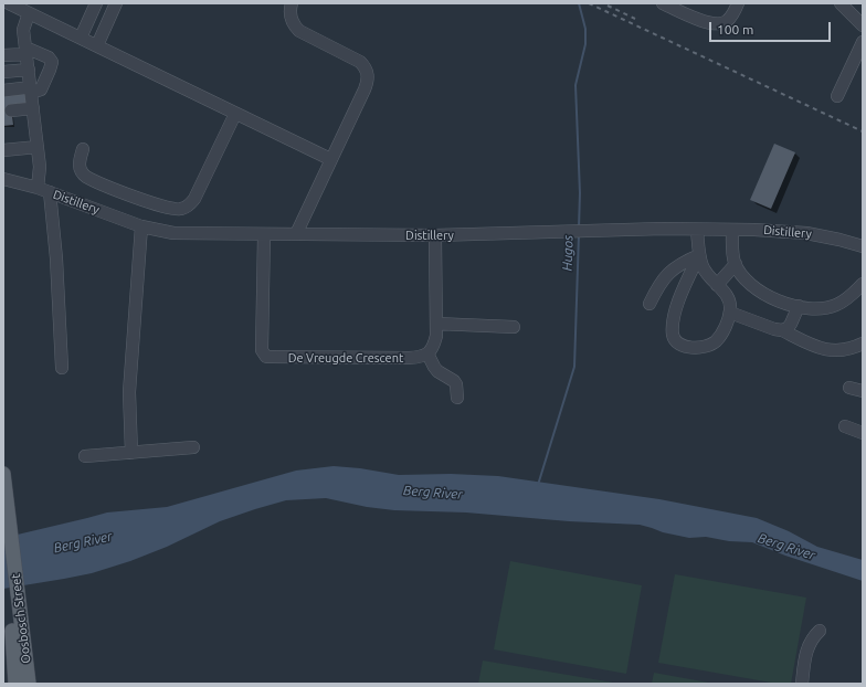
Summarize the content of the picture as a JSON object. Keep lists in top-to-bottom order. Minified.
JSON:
{"streets":{"main road":["Oosbosch Street"],"street":["Distillery","De Vreugde Crescent"]},"crossings":[["Distillery","De Vreugde Crescent"]],"water":["Hugos","Berg River"],"scale_bar":"100 m"}
